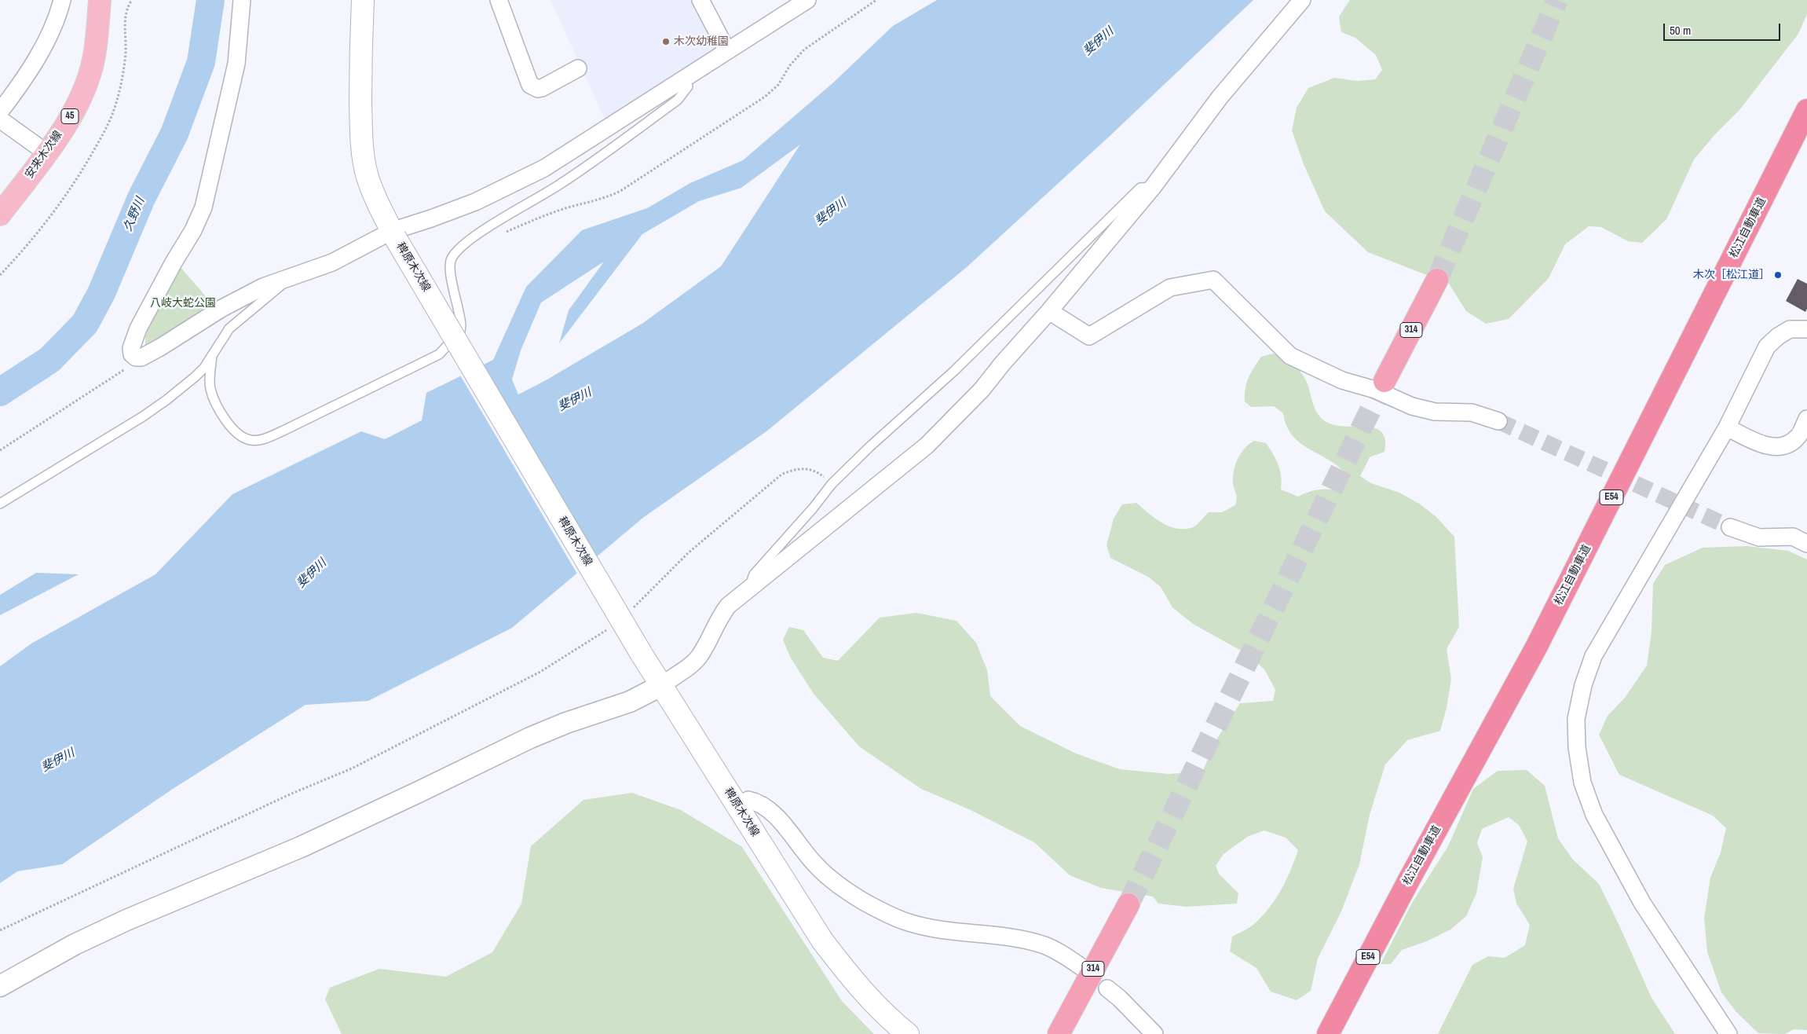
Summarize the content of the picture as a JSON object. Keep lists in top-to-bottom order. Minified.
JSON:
{"streets":{"highway":["松江自動車道","314","E54"],"main road":["45","安来木次線","稗原木次線"]},"water":["斐伊川","久野川"],"parks":["八岐大蛇公園"],"places":["木次幼稚園","木次［松江道］"],"scale_bar":"50 m"}
